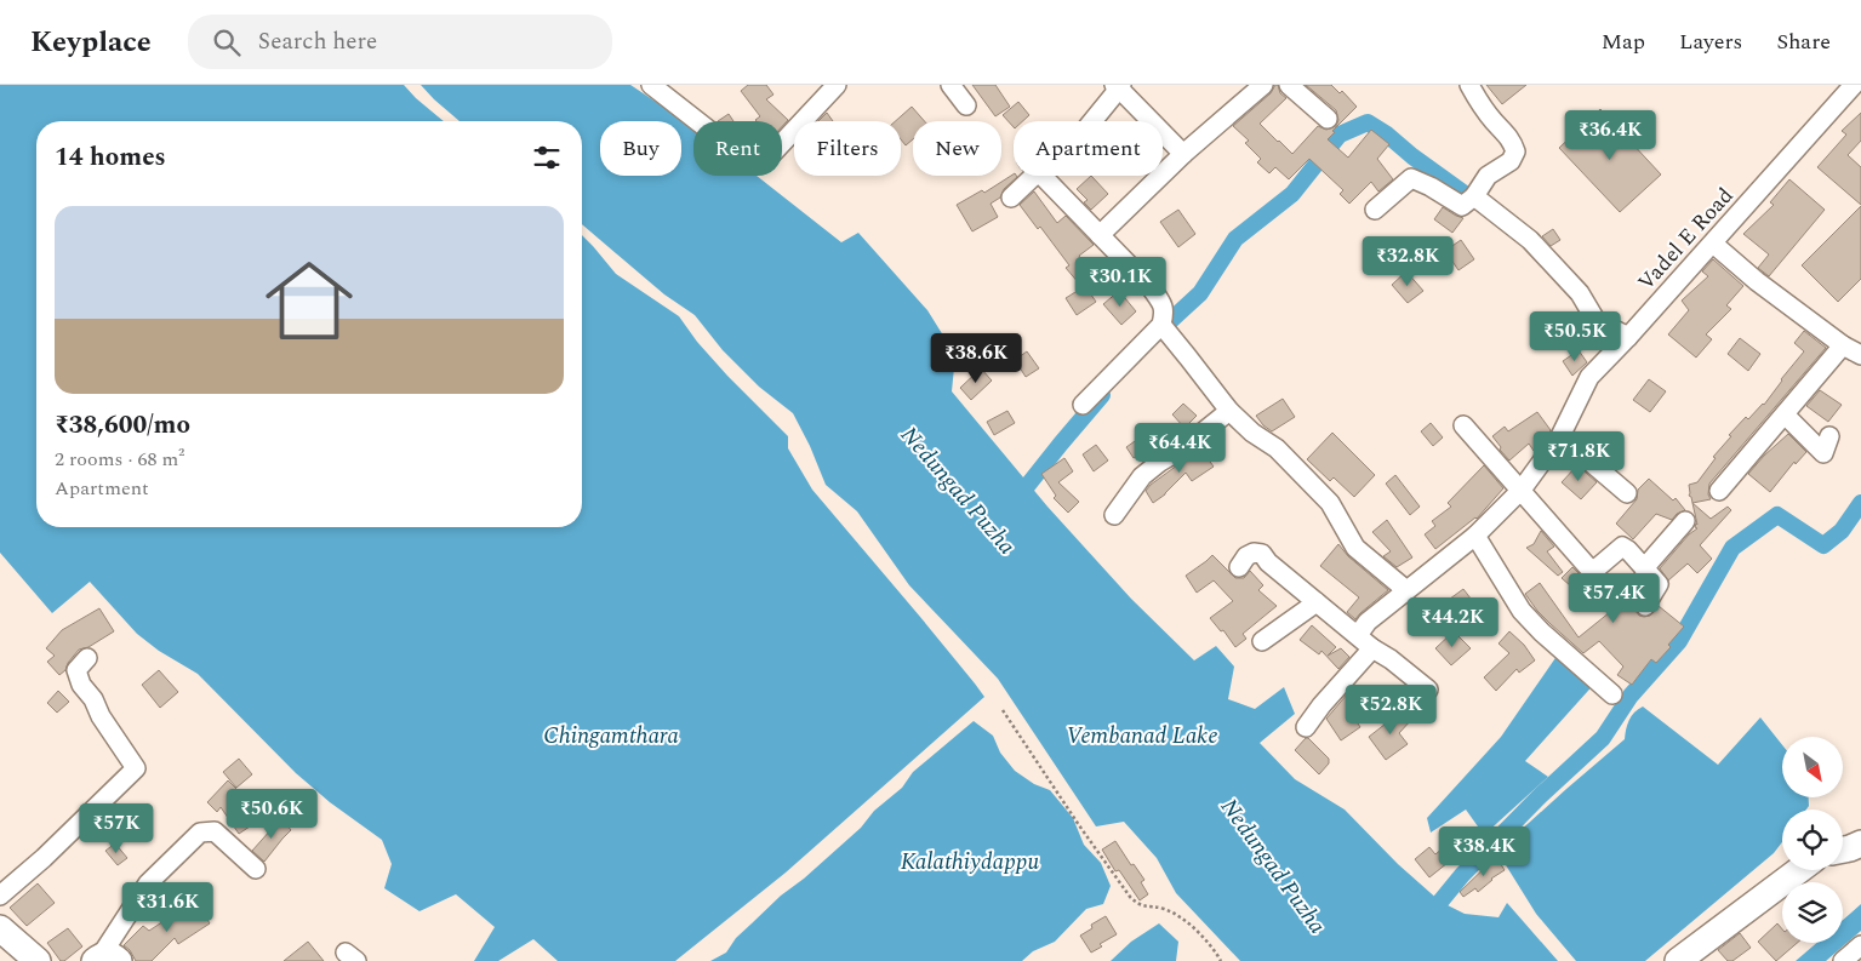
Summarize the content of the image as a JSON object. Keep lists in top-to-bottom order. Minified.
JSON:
{"streets":{"street":["Vadel E Road"]},"water":["Nedungad Puzha","Chingamthara","Vembanad Lake","Kalathiydappu"],"north":"bottom right","page":{"header":"Keyplace","search":"Search here","nav":["Map","Layers","Share"],"price":["₹36.4K","₹32.8K","₹30.1K","₹50.5K","₹38.6K","₹64.4K","₹71.8K","₹57.4K","₹44.2K","₹52.8K","₹50.6K","₹57K","₹38.4K","₹31.6K"],"chip":["Buy","Rent","Filters","New","Apartment"],"heading":"14 homes","list":[{"name":"₹38,600/mo","note":"2 rooms · 68 m² · Apartment"}]}}
